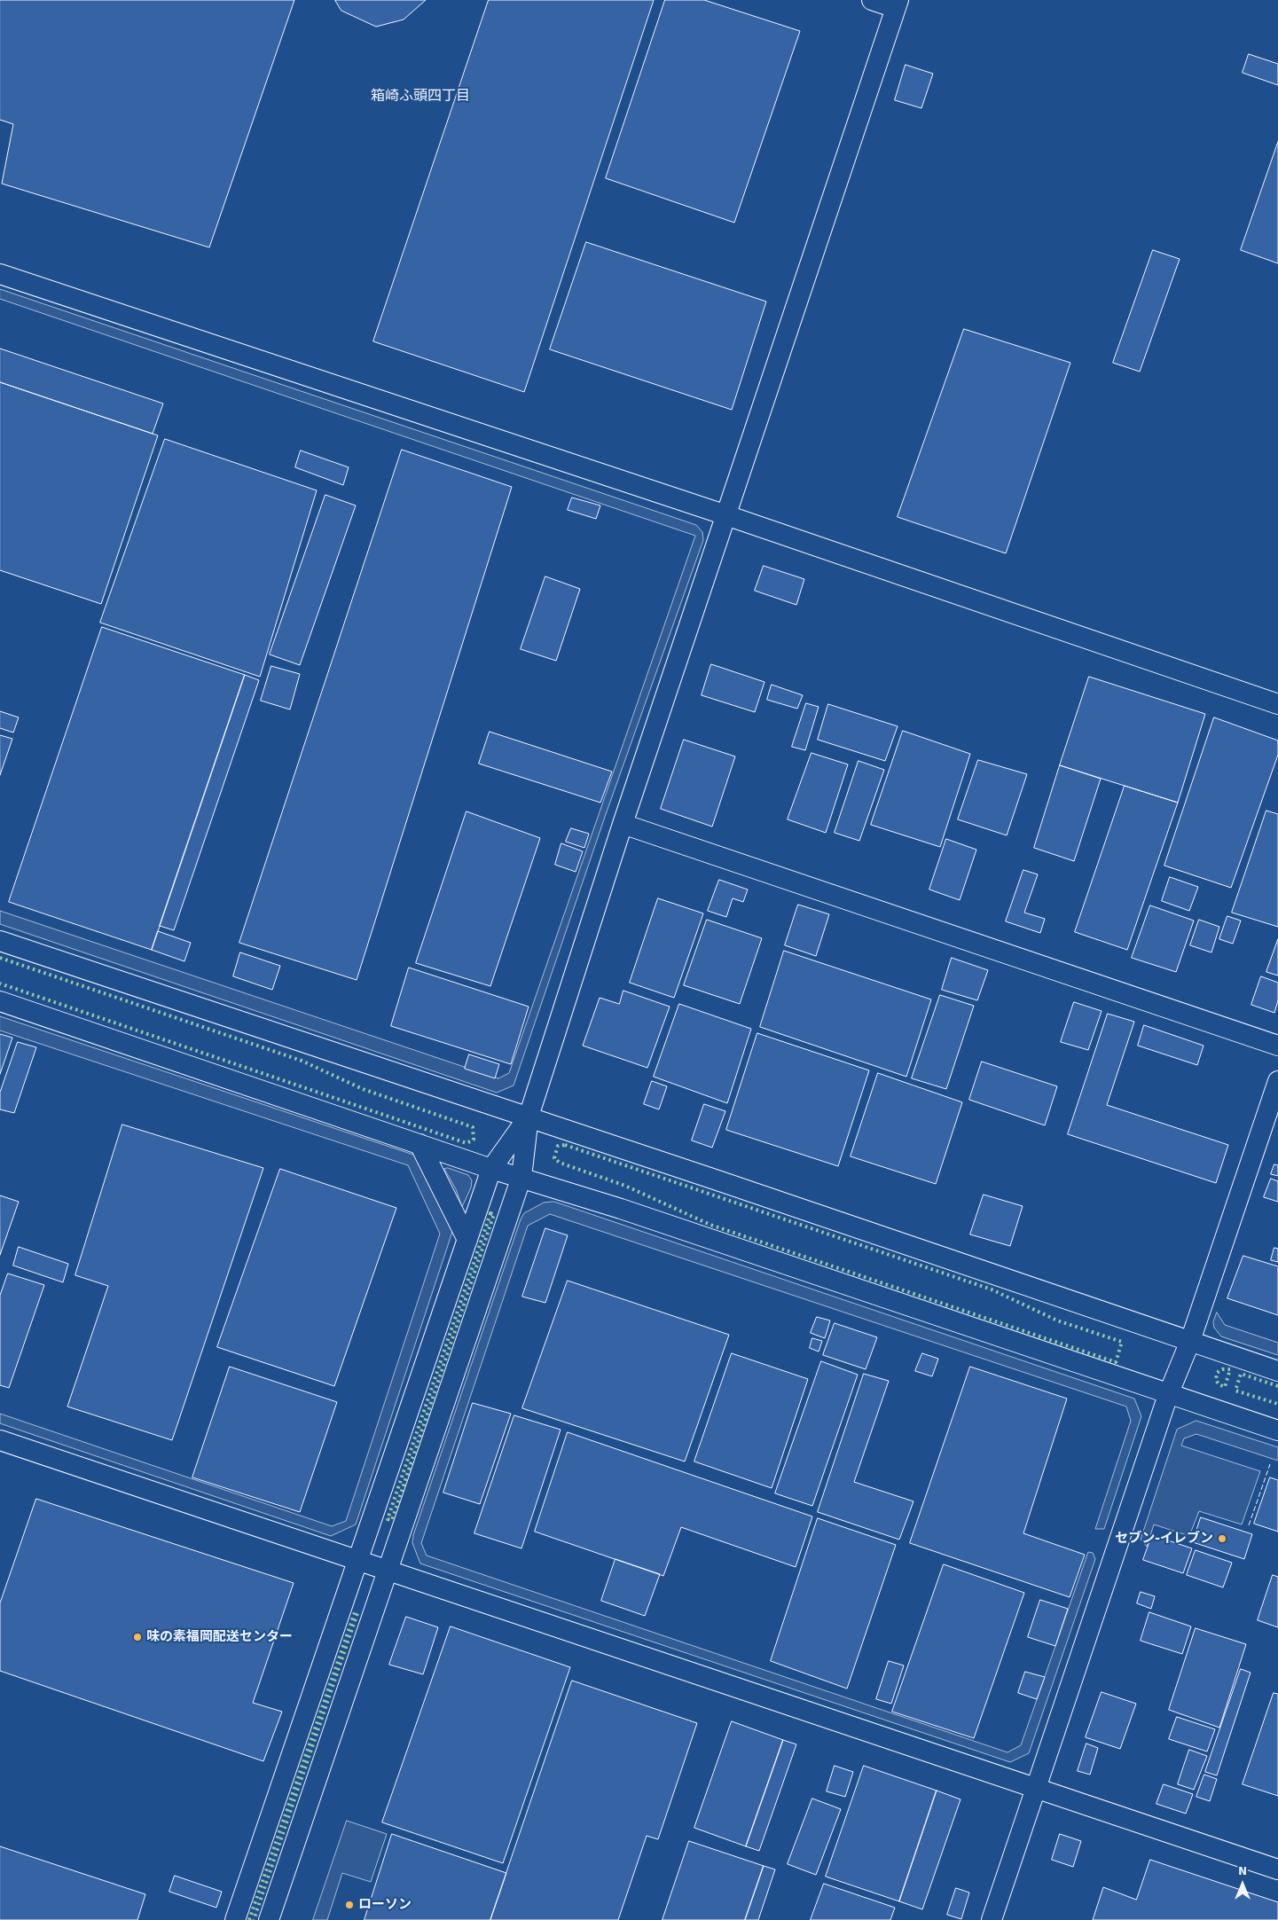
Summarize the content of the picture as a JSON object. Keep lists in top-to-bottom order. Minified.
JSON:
{"districts":["箱崎ふ頭四丁目"],"places":["セブン-イレブン","味の素福岡配送センター","ローソン"],"north":"top"}
